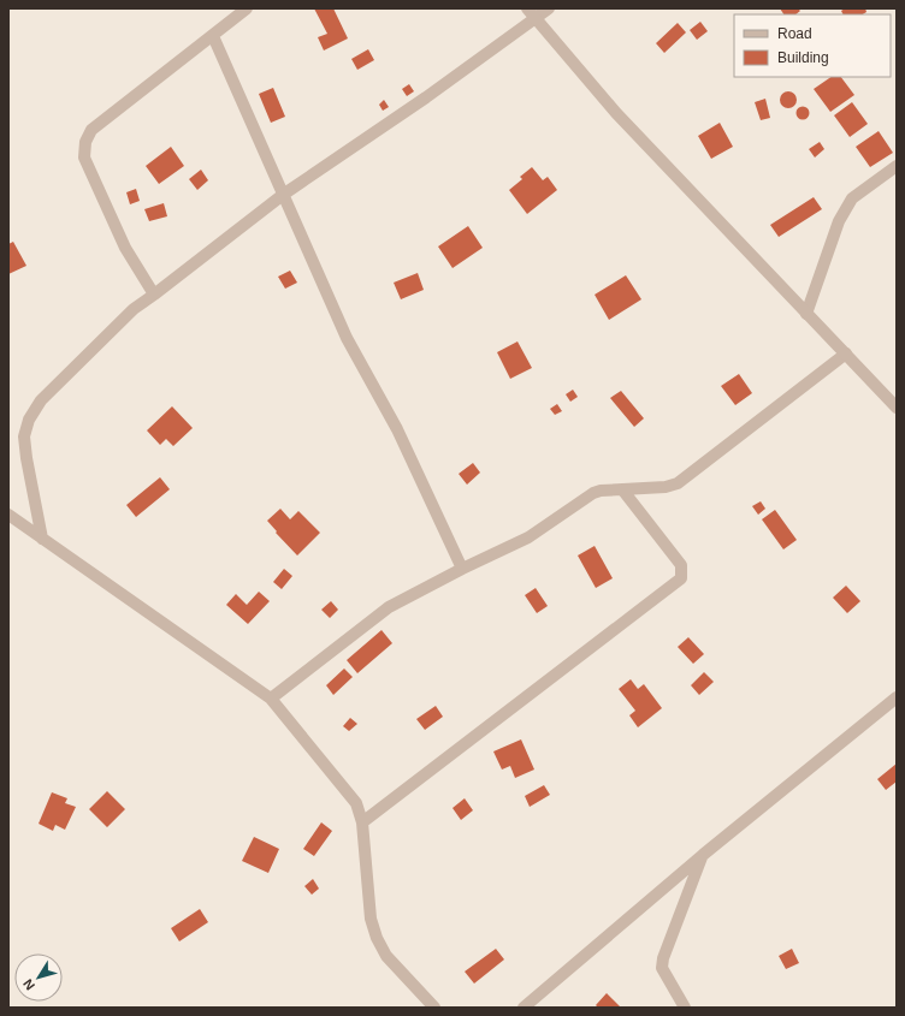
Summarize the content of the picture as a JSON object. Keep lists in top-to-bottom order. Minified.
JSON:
{"legend":["Road","Building"],"north":"bottom left"}
